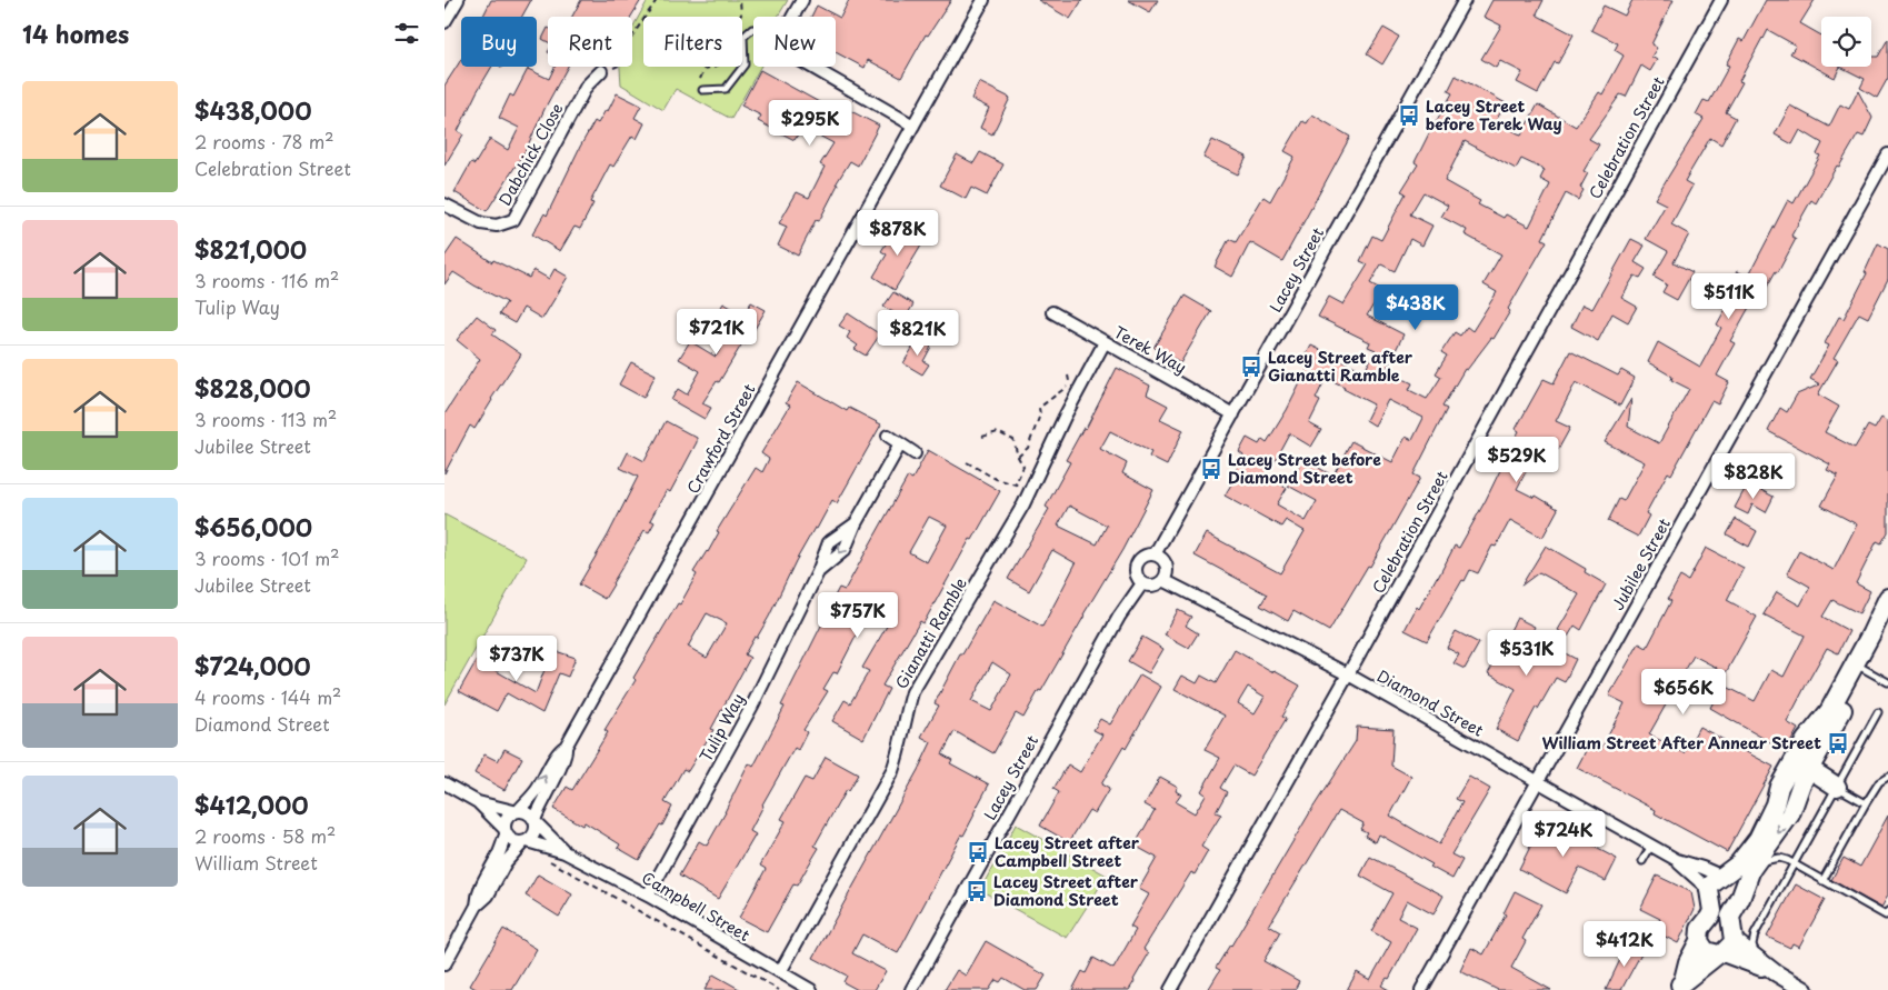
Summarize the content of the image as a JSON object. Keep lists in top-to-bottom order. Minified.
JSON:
{"streets":{"street":["Celebration Street","Dabchick Close","Lacey Street","Terek Way","Crawford Street","Jubilee Street","Gianatti Ramble","Diamond Street","Tulip Way","Campbell Street"]},"crossings":[["Celebration Street","Diamond Street"],["Lacey Street","Terek Way"],["Lacey Street","Diamond Street"],["Terek Way","Gianatti Ramble"],["Crawford Street","Campbell Street"],["Jubilee Street","Diamond Street"],["Gianatti Ramble","Campbell Street"],["Tulip Way","Campbell Street"]],"places":{"bus stop":["Lacey Street before Terek Way","Lacey Street after Gianatti Ramble","Lacey Street before Diamond Street","William Street After Annear Street","Lacey Street after Campbell Street","Lacey Street after Diamond Street"]},"page":{"heading":"14 homes","chip":["Buy","Rent","Filters","New"],"list":[{"name":"$438,000","note":"2 rooms · 78 m² · Celebration Street"},{"name":"$821,000","note":"3 rooms · 116 m² · Tulip Way"},{"name":"$828,000","note":"3 rooms · 113 m² · Jubilee Street"},{"name":"$656,000","note":"3 rooms · 101 m² · Jubilee Street"},{"name":"$724,000","note":"4 rooms · 144 m² · Diamond Street"},{"name":"$412,000","note":"2 rooms · 58 m² · William Street"}],"price":["$295K","$878K","$511K","$438K","$721K","$821K","$529K","$828K","$757K","$531K","$737K","$656K","$724K","$412K"]}}
